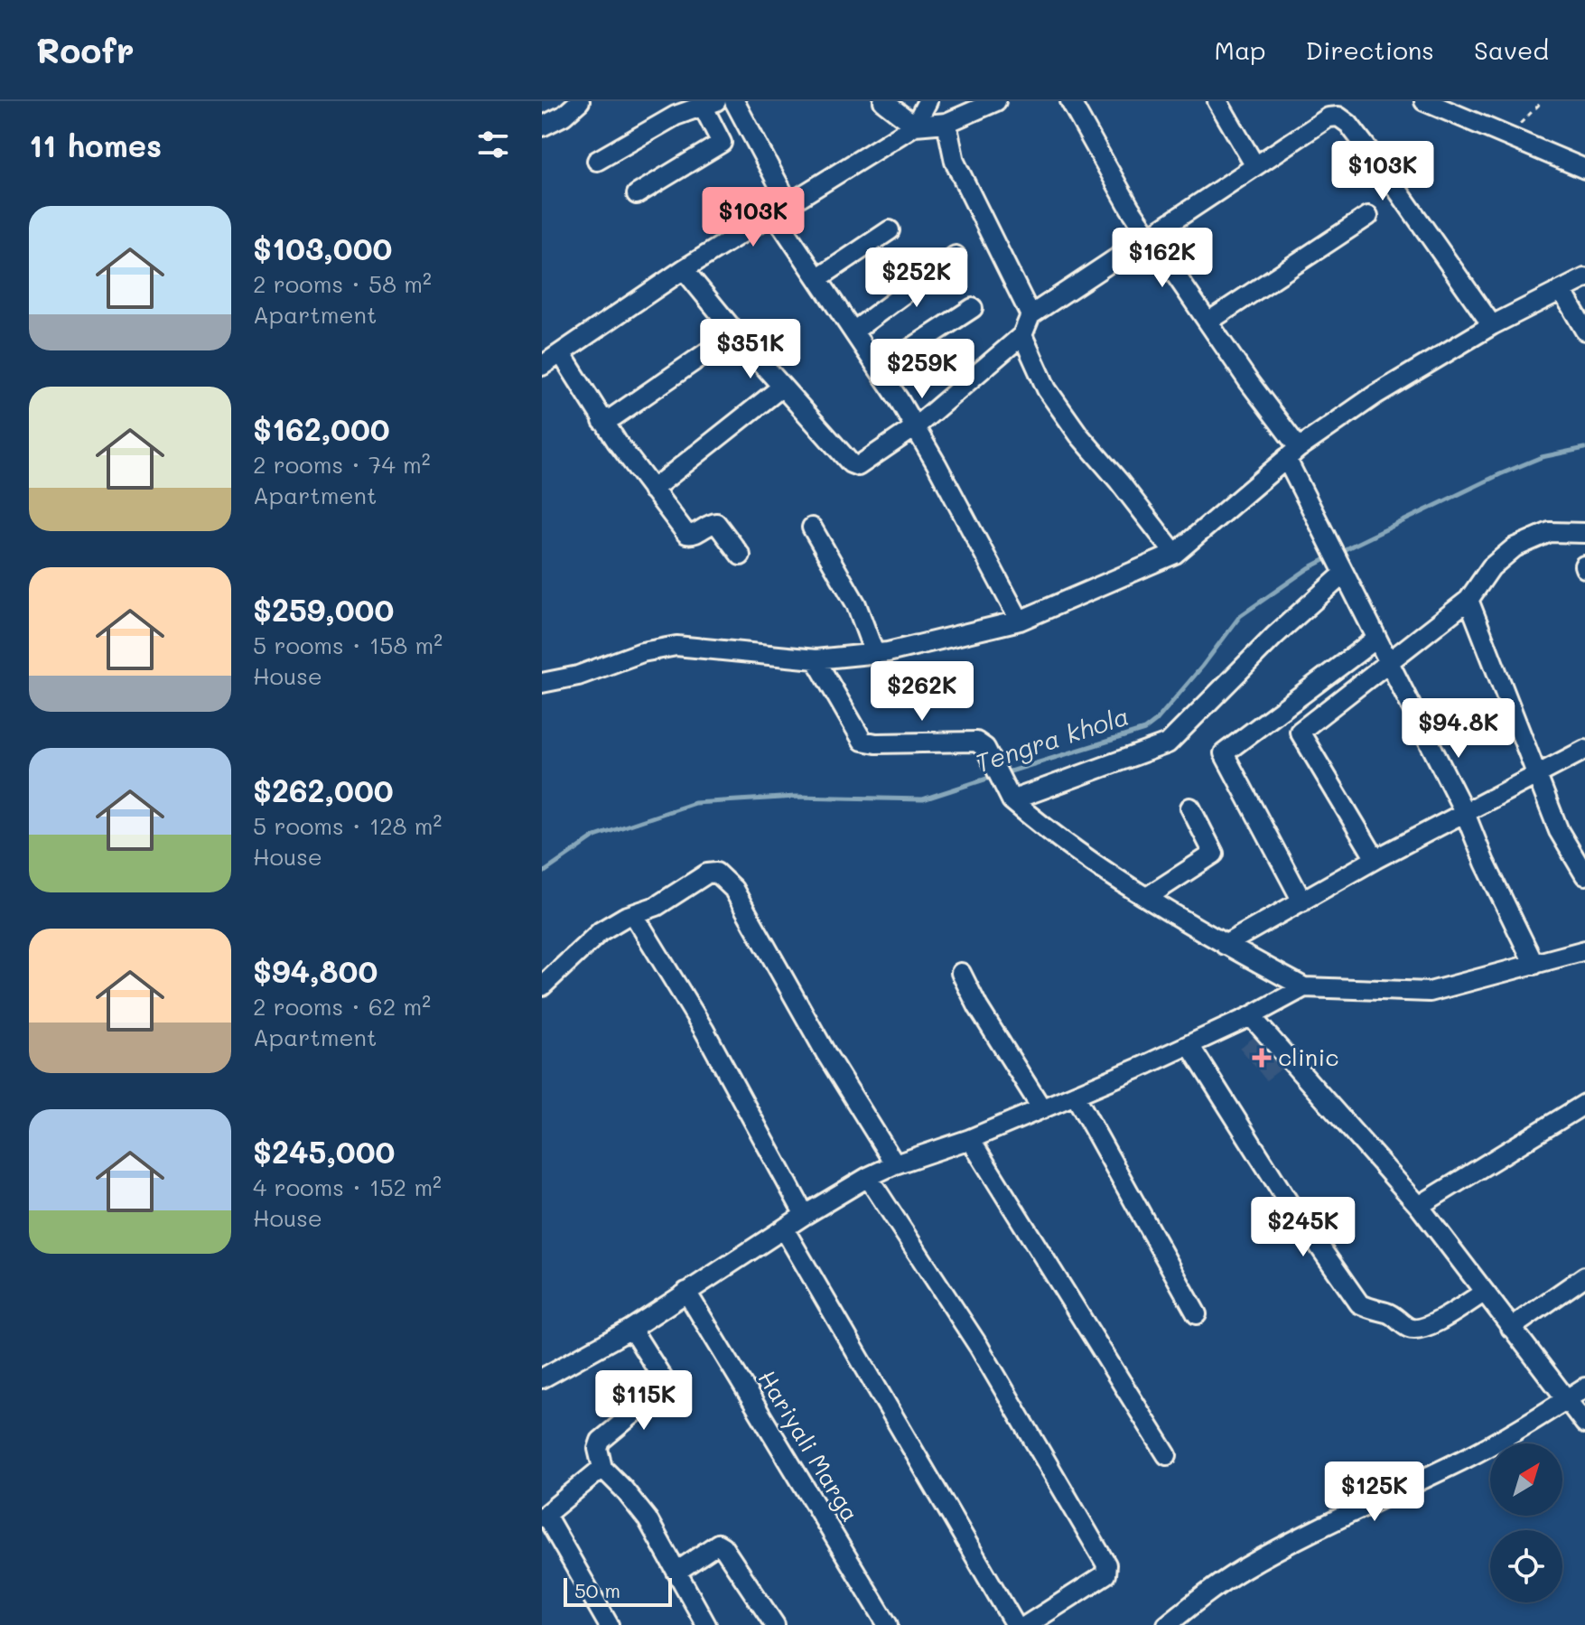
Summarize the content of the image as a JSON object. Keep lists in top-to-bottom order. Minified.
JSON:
{"streets":{"street":["Hariyali Marga"]},"water":["Tengra khola"],"places":{"health":["clinic"]},"scale_bar":"50 m","north":"top right","page":{"header":"Roofr","nav":["Map","Directions","Saved"],"heading":"11 homes","price":["$103K","$103K","$162K","$252K","$351K","$259K","$262K","$94.8K","$245K","$115K","$125K"],"list":[{"name":"$103,000","note":"2 rooms · 58 m² · Apartment"},{"name":"$162,000","note":"2 rooms · 74 m² · Apartment"},{"name":"$259,000","note":"5 rooms · 158 m² · House"},{"name":"$262,000","note":"5 rooms · 128 m² · House"},{"name":"$94,800","note":"2 rooms · 62 m² · Apartment"},{"name":"$245,000","note":"4 rooms · 152 m² · House"}],"scale":"50 m"}}
